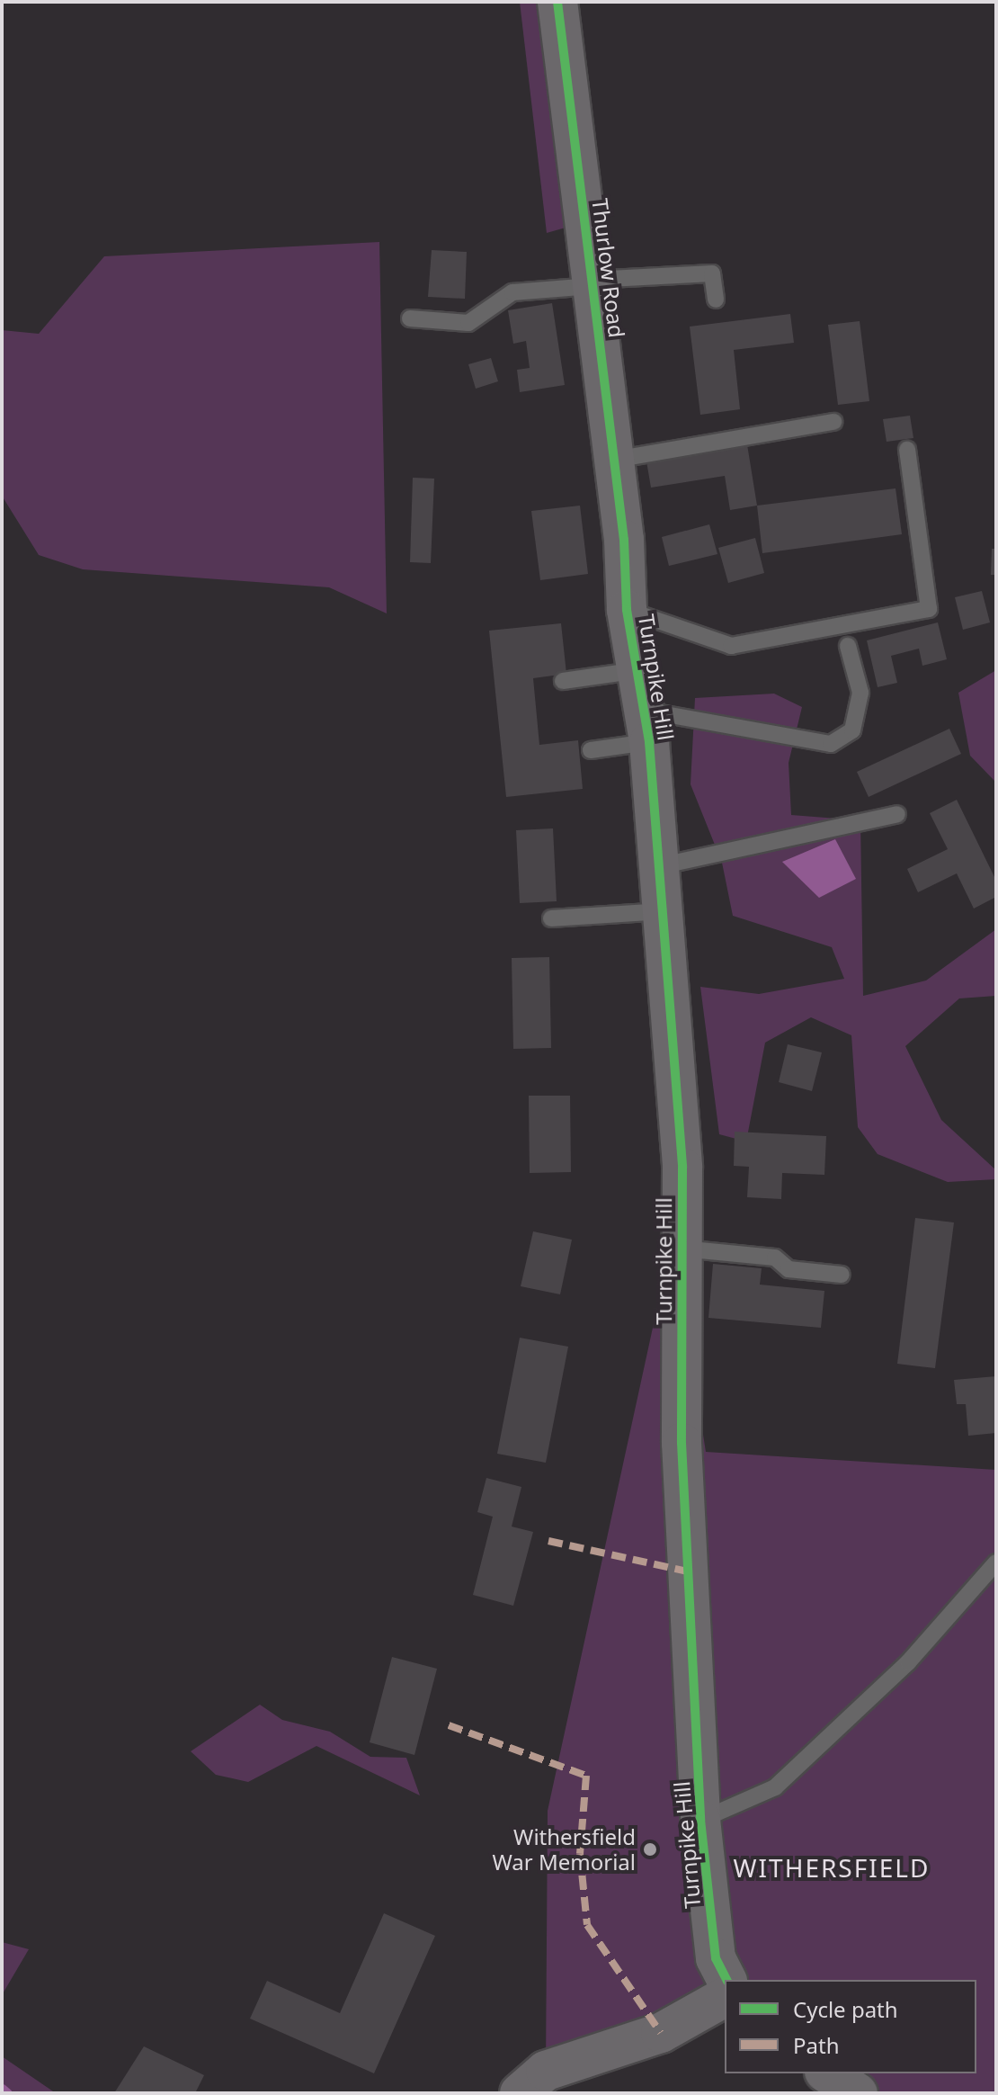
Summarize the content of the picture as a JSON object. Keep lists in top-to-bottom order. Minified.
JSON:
{"streets":{"street":["Thurlow Road","Turnpike Hill"]},"crossings":[["Thurlow Road","Turnpike Hill"]],"districts":["WITHERSFIELD"],"places":["Withersfield War Memorial"],"legend":["Cycle path","Path"]}
